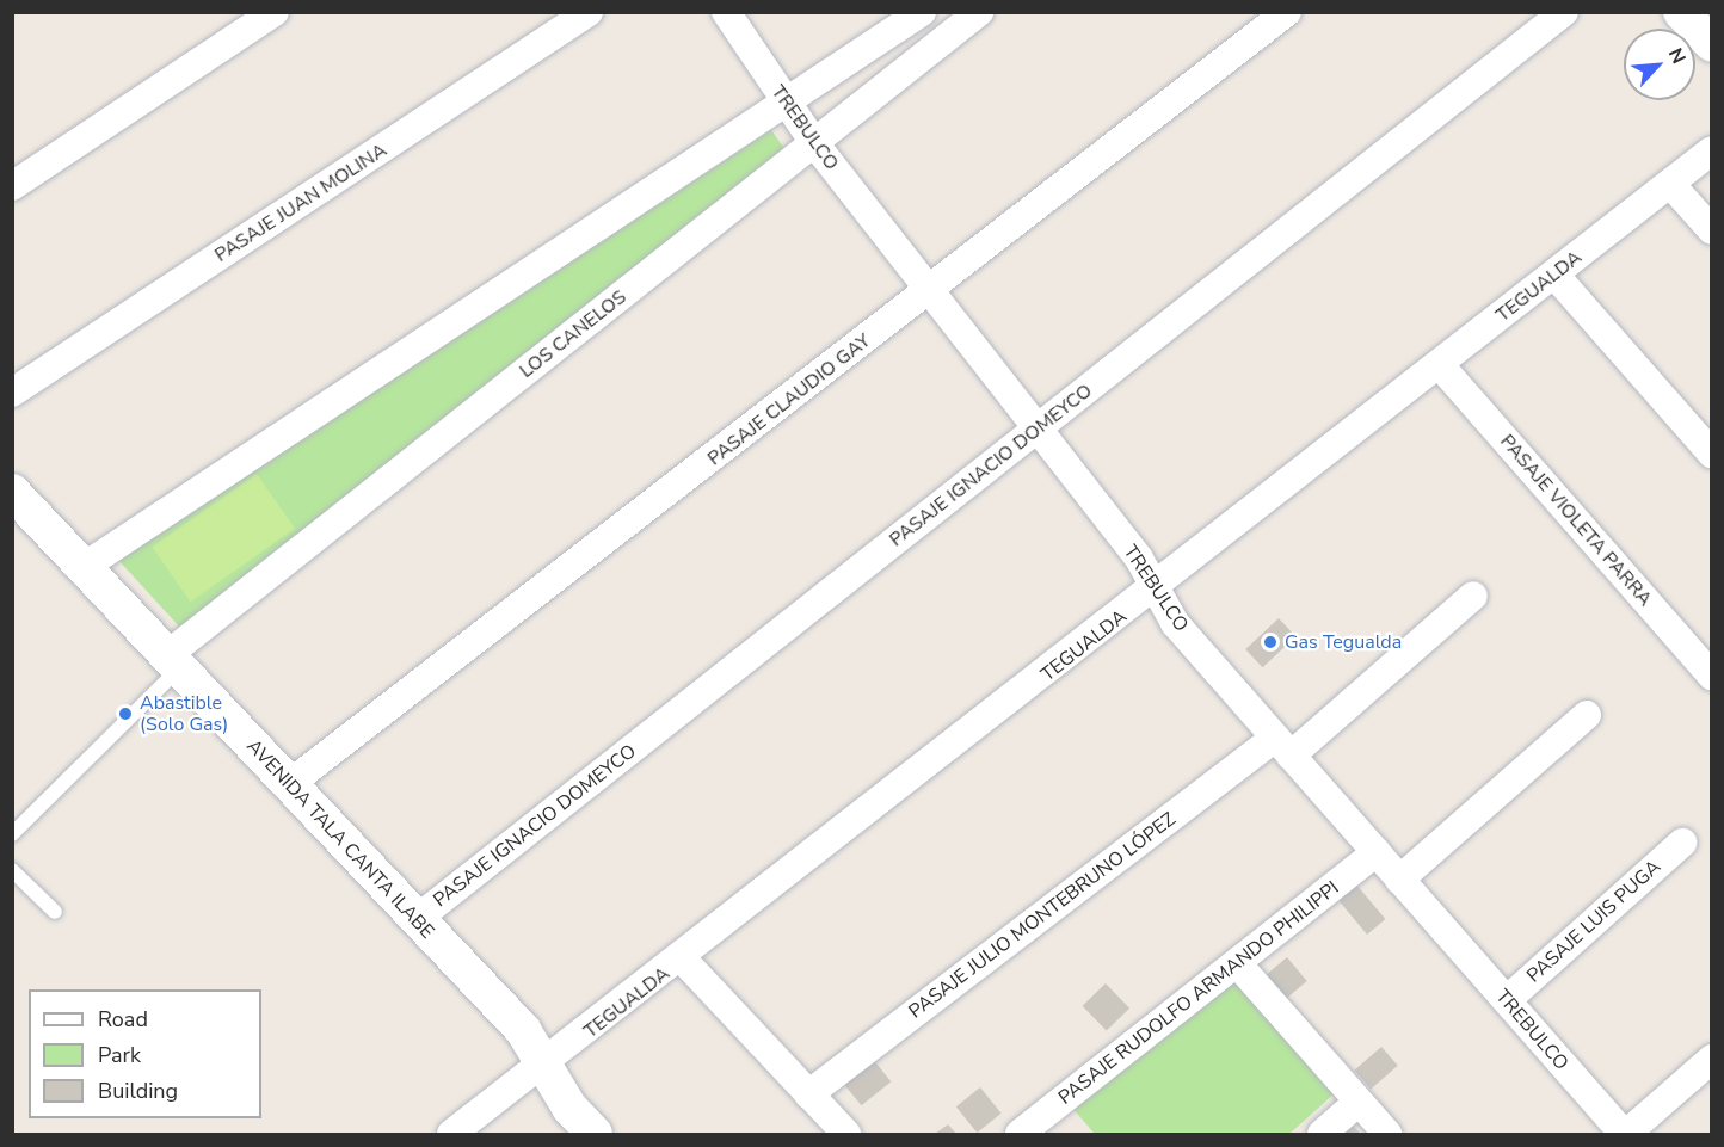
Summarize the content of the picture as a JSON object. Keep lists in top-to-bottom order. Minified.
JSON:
{"streets":{"street":["TREBULCO","PASAJE JUAN MOLINA","TEGUALDA","LOS CANELOS","PASAJE CLAUDIO GAY","PASAJE IGNACIO DOMEYCO","PASAJE VIOLETA PARRA","AVENIDA TALA CANTA ILABE","PASAJE JULIO MONTEBRUNO LÓPEZ","PASAJE LUIS PUGA","PASAJE RUDOLFO ARMANDO PHILIPPI"]},"crossings":[["TREBULCO","TEGUALDA"],["TREBULCO","LOS CANELOS"],["TREBULCO","PASAJE CLAUDIO GAY"],["TREBULCO","PASAJE IGNACIO DOMEYCO"],["TREBULCO","PASAJE JULIO MONTEBRUNO LÓPEZ"],["TREBULCO","PASAJE LUIS PUGA"],["TREBULCO","PASAJE RUDOLFO ARMANDO PHILIPPI"],["TEGUALDA","PASAJE VIOLETA PARRA"],["TEGUALDA","AVENIDA TALA CANTA ILABE"],["LOS CANELOS","AVENIDA TALA CANTA ILABE"],["PASAJE CLAUDIO GAY","AVENIDA TALA CANTA ILABE"],["PASAJE IGNACIO DOMEYCO","AVENIDA TALA CANTA ILABE"]],"places":["Gas Tegualda","Abastible (Solo Gas)"],"legend":["Road","Park","Building"],"north":"top right"}
